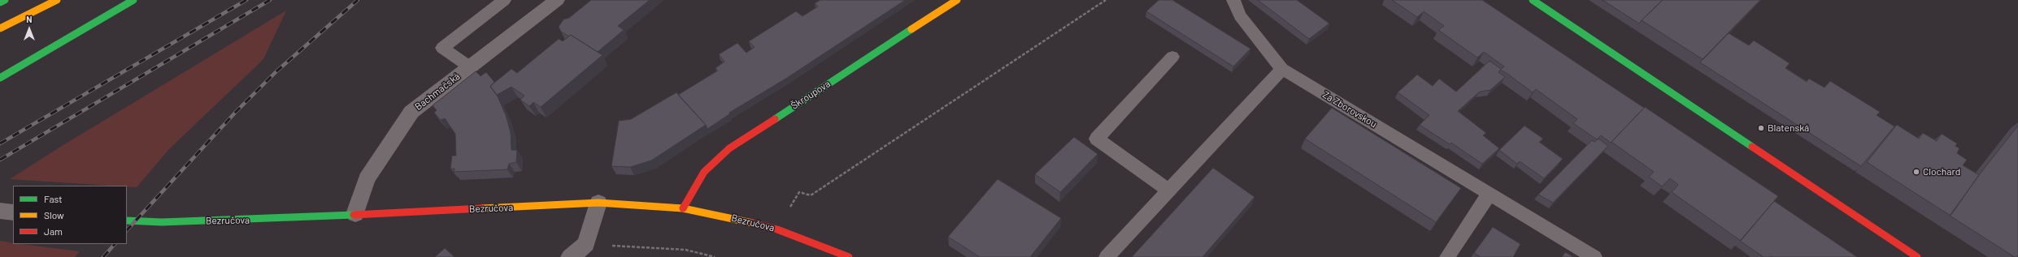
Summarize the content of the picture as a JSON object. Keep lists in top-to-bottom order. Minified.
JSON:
{"streets":{"main road":["Škroupova","Bezručova"],"street":["Bachmačská"],"lane":["Za Zborovskou"]},"crossings":[["Bachmačská","Bezručova"],["Škroupova","Bezručova"]],"places":["Blatenská","Clochard"],"legend":["Fast","Slow","Jam"],"north":"top"}
